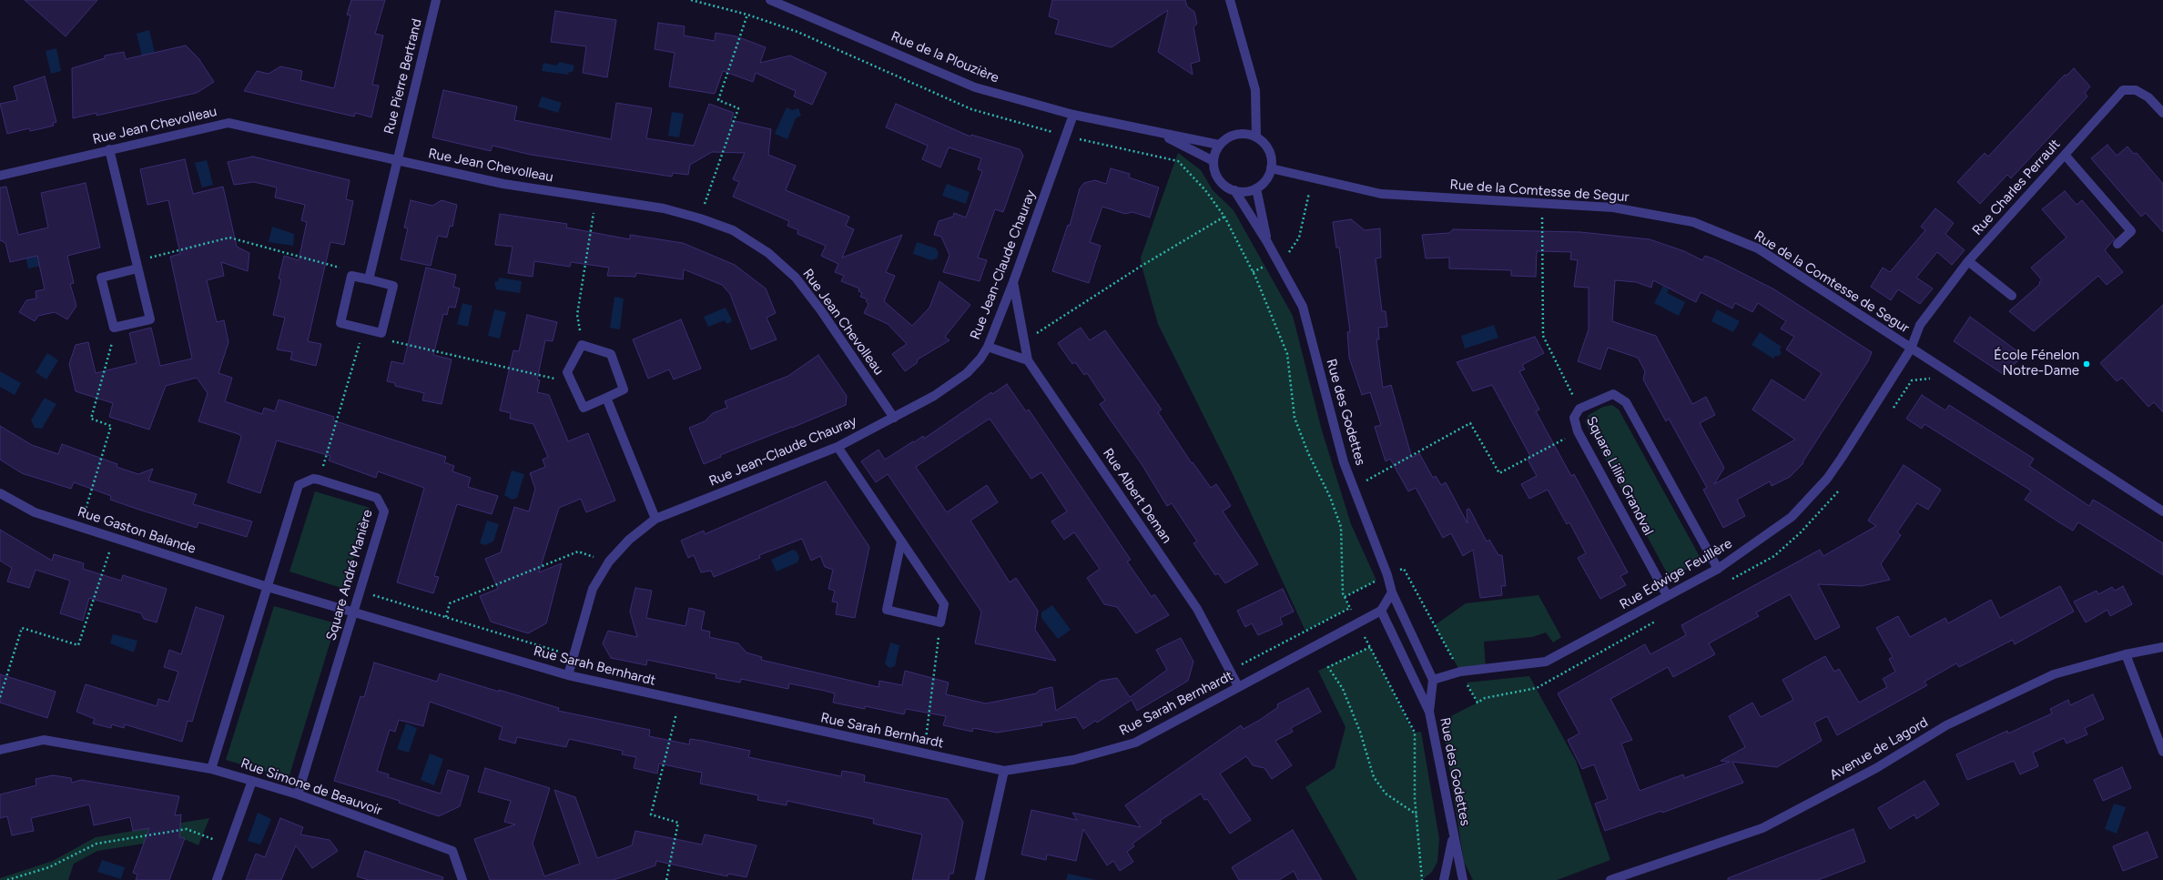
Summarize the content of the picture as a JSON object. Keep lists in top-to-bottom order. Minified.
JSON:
{"streets":{"street":["Rue de la Plouzière","Rue Pierre Bertrand","Rue Jean Chevolleau","Rue Charles Perrault","Rue de la Comtesse de Segur","Rue Jean-Claude Chauray","Rue des Godettes","Square Lillie Grandval","Rue Albert Deman","Rue Gaston Balande","Rue Edwige Feuillère","Square André Manière","Rue Sarah Bernhardt","Avenue de Lagord","Rue Simone de Beauvoir"]},"crossings":[["Rue de la Plouzière","Rue de la Comtesse de Segur"],["Rue de la Plouzière","Rue Jean-Claude Chauray"],["Rue de la Plouzière","Rue des Godettes"],["Rue Pierre Bertrand","Rue Jean Chevolleau"],["Rue Jean Chevolleau","Rue Jean-Claude Chauray"],["Rue Charles Perrault","Rue de la Comtesse de Segur"],["Rue Charles Perrault","Rue Edwige Feuillère"],["Rue de la Comtesse de Segur","Rue des Godettes"],["Rue de la Comtesse de Segur","Rue Edwige Feuillère"],["Rue Jean-Claude Chauray","Rue Sarah Bernhardt"],["Rue des Godettes","Rue Edwige Feuillère"],["Square Lillie Grandval","Rue Edwige Feuillère"],["Rue Albert Deman","Rue Sarah Bernhardt"],["Rue Gaston Balande","Square André Manière"],["Rue Gaston Balande","Rue Sarah Bernhardt"],["Square André Manière","Rue Sarah Bernhardt"],["Square André Manière","Rue Simone de Beauvoir"]],"places":["École Fénelon Notre-Dame"]}
